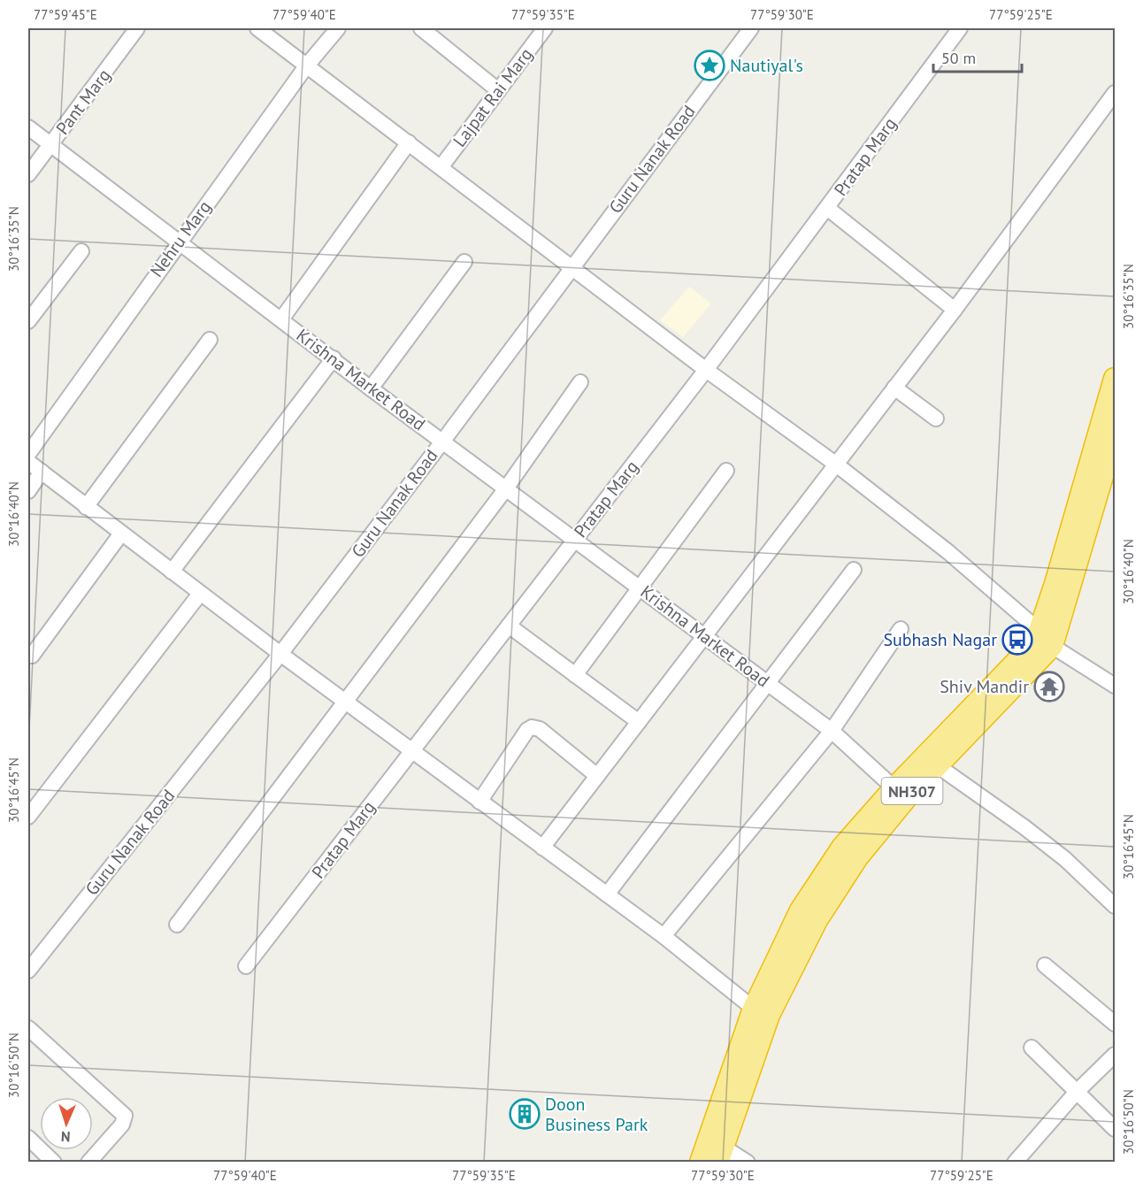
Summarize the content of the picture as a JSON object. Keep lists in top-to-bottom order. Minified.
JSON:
{"streets":{"highway":["NH307"],"street":["Lajpat Rai Marg","Pant Marg","Pratap Marg","Guru Nanak Road","Nehru Marg","Krishna Market Road"]},"crossings":[["Pant Marg","Krishna Market Road"],["Pratap Marg","Krishna Market Road"],["Guru Nanak Road","Krishna Market Road"],["Nehru Marg","Krishna Market Road"],["Krishna Market Road","NH307"]],"places":{"place":["Nautiyal's"],"bus stop":["Subhash Nagar"],"temple":["Shiv Mandir"],"building":["Doon Business Park"]},"scale_bar":"50 m","north":"bottom","coordinates":["77°59'45\"E","77°59'40\"E","77°59'35\"E","77°59'30\"E","77°59'25\"E","30°16'35\"N","30°16'40\"N","30°16'45\"N","30°16'50\"N"]}
